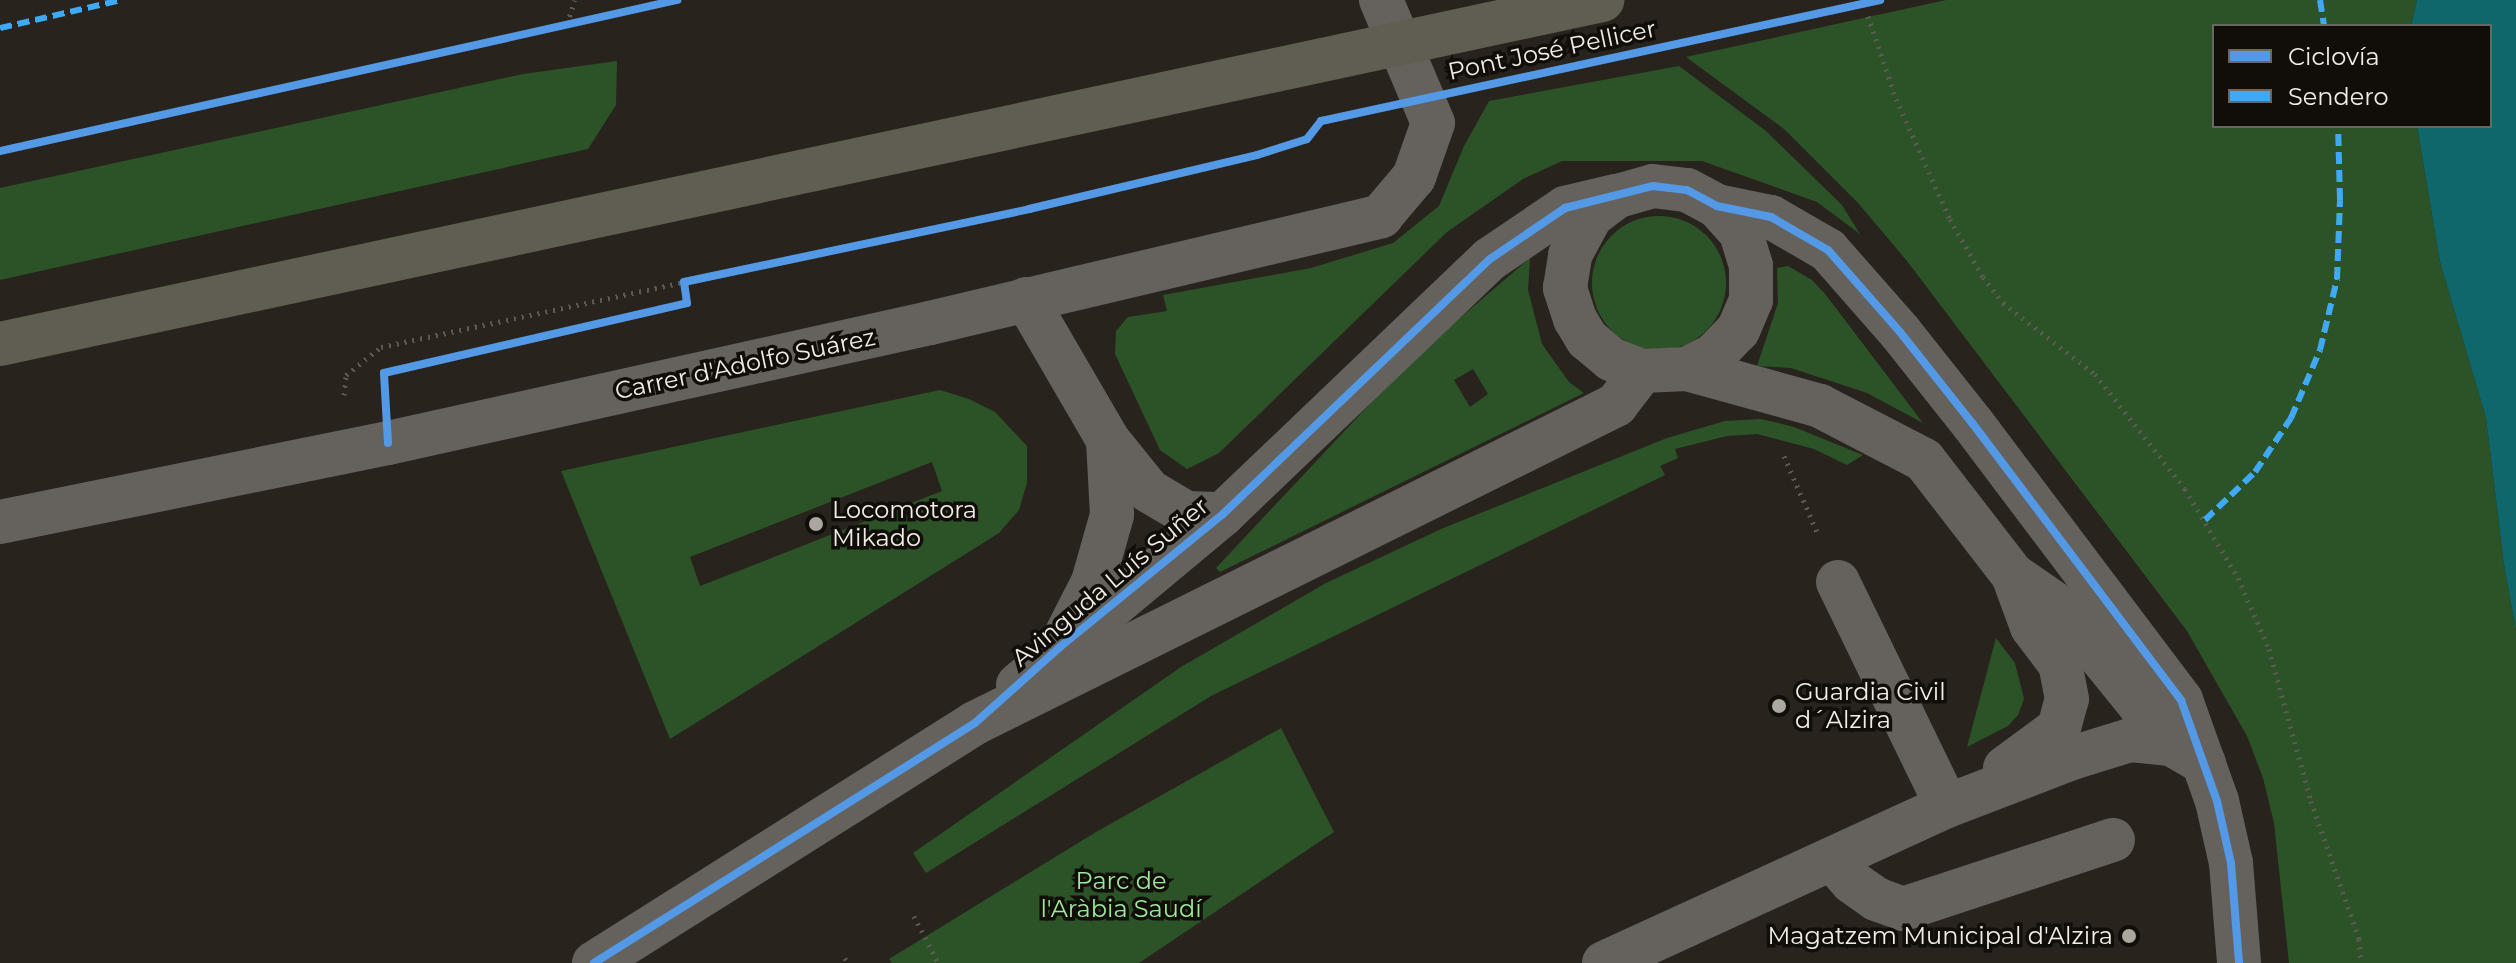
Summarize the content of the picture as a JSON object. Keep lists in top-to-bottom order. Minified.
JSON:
{"streets":{"main road":["Pont José Pellicer"],"street":["Carrer d'Adolfo Suárez","Avinguda Luís Suñer"]},"parks":["Parc de l'Aràbia Saudí"],"places":["Locomotora Mikado","Guardia Civil d´Alzira","Magatzem Municipal d'Alzira"],"legend":["Ciclovía","Sendero"]}
